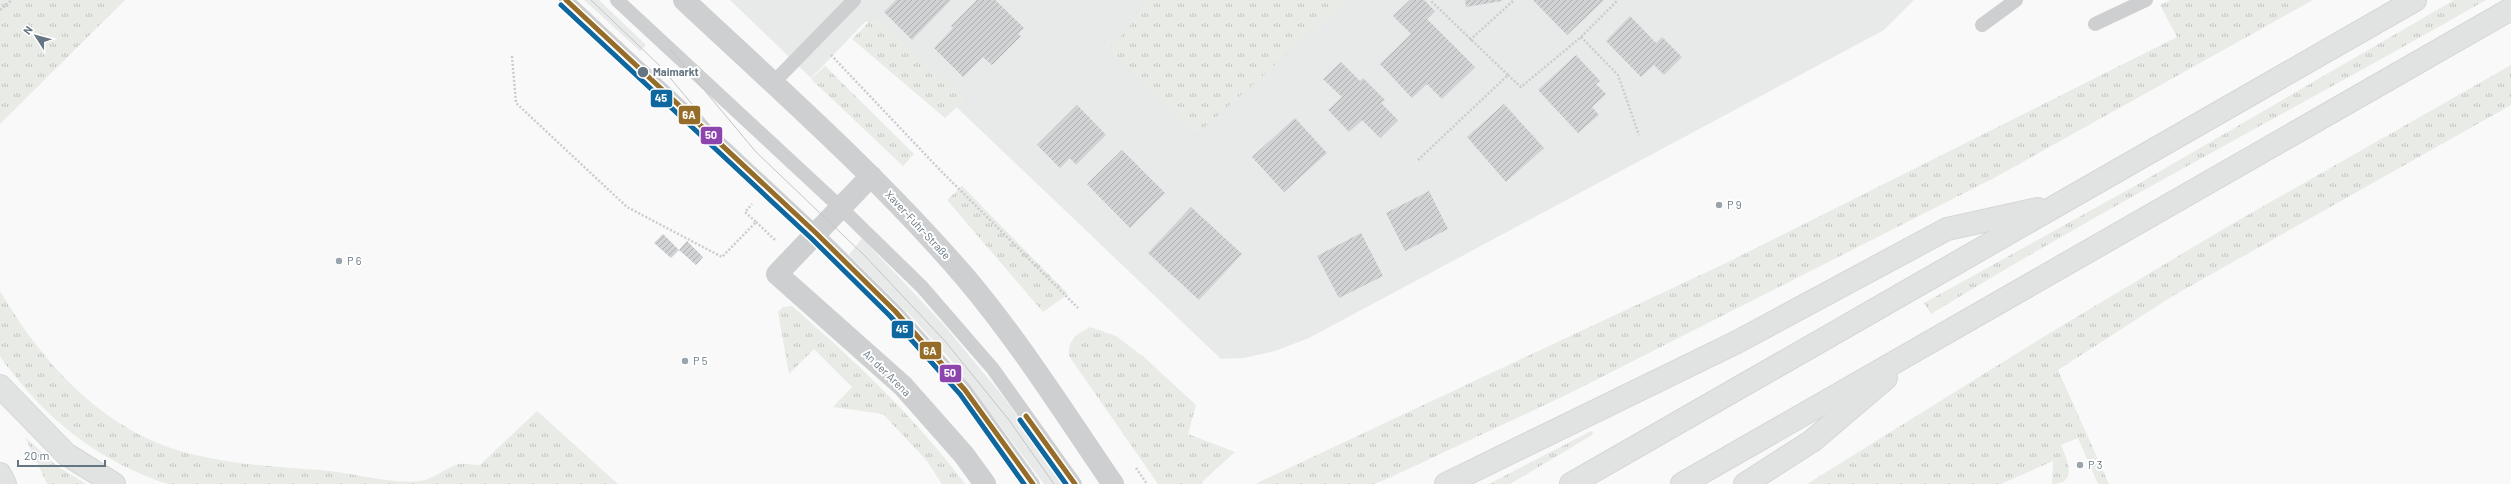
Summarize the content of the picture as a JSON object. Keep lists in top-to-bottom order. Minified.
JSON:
{"streets":{"street":["Xaver-Fuhr-Straße","An der Arena"]},"places":["Maimarkt","P 9","P 6","P 5","P 3"],"lines":["transit line 6A","transit line 50","transit line 45"],"scale_bar":"20 m","north":"top left"}
